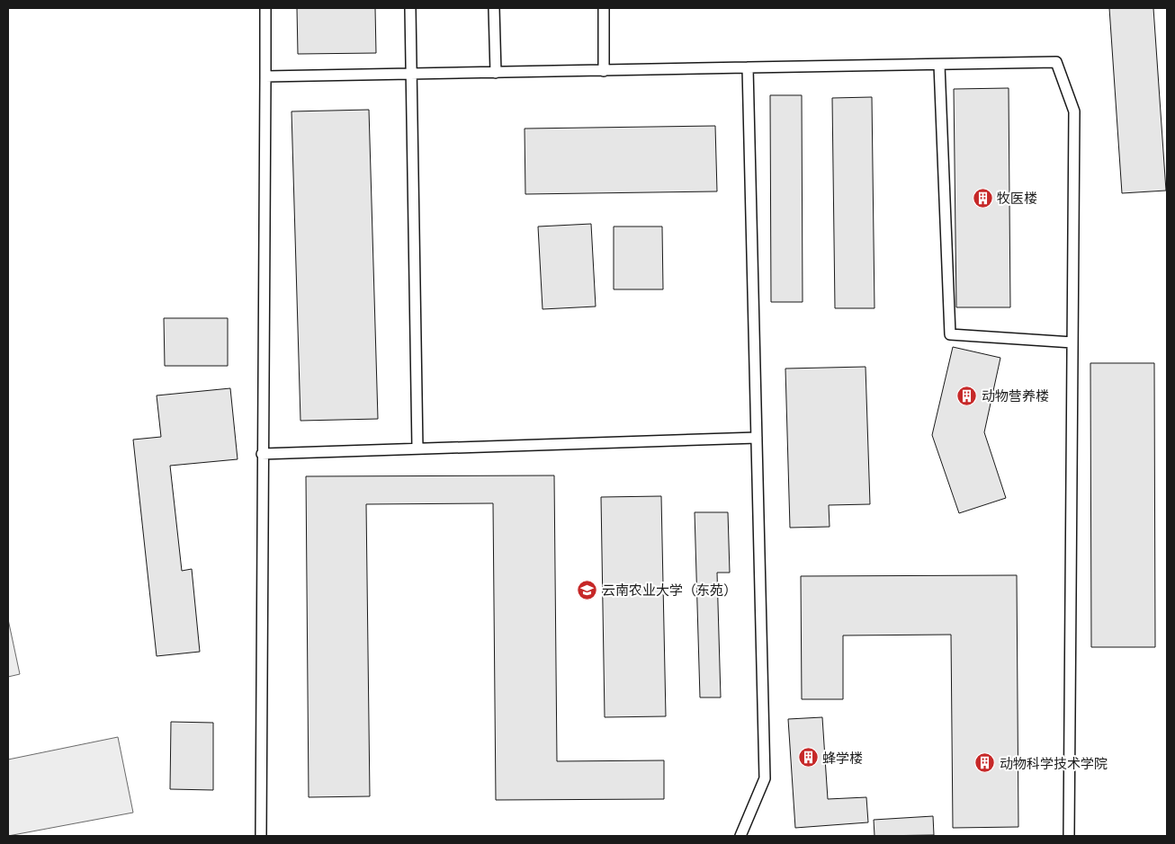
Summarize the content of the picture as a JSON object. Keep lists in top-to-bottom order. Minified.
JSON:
{"places":{"building":["牧医楼","动物营养楼","蜂学楼","动物科学技术学院"],"school or university":["云南农业大学（东苑）"]}}
